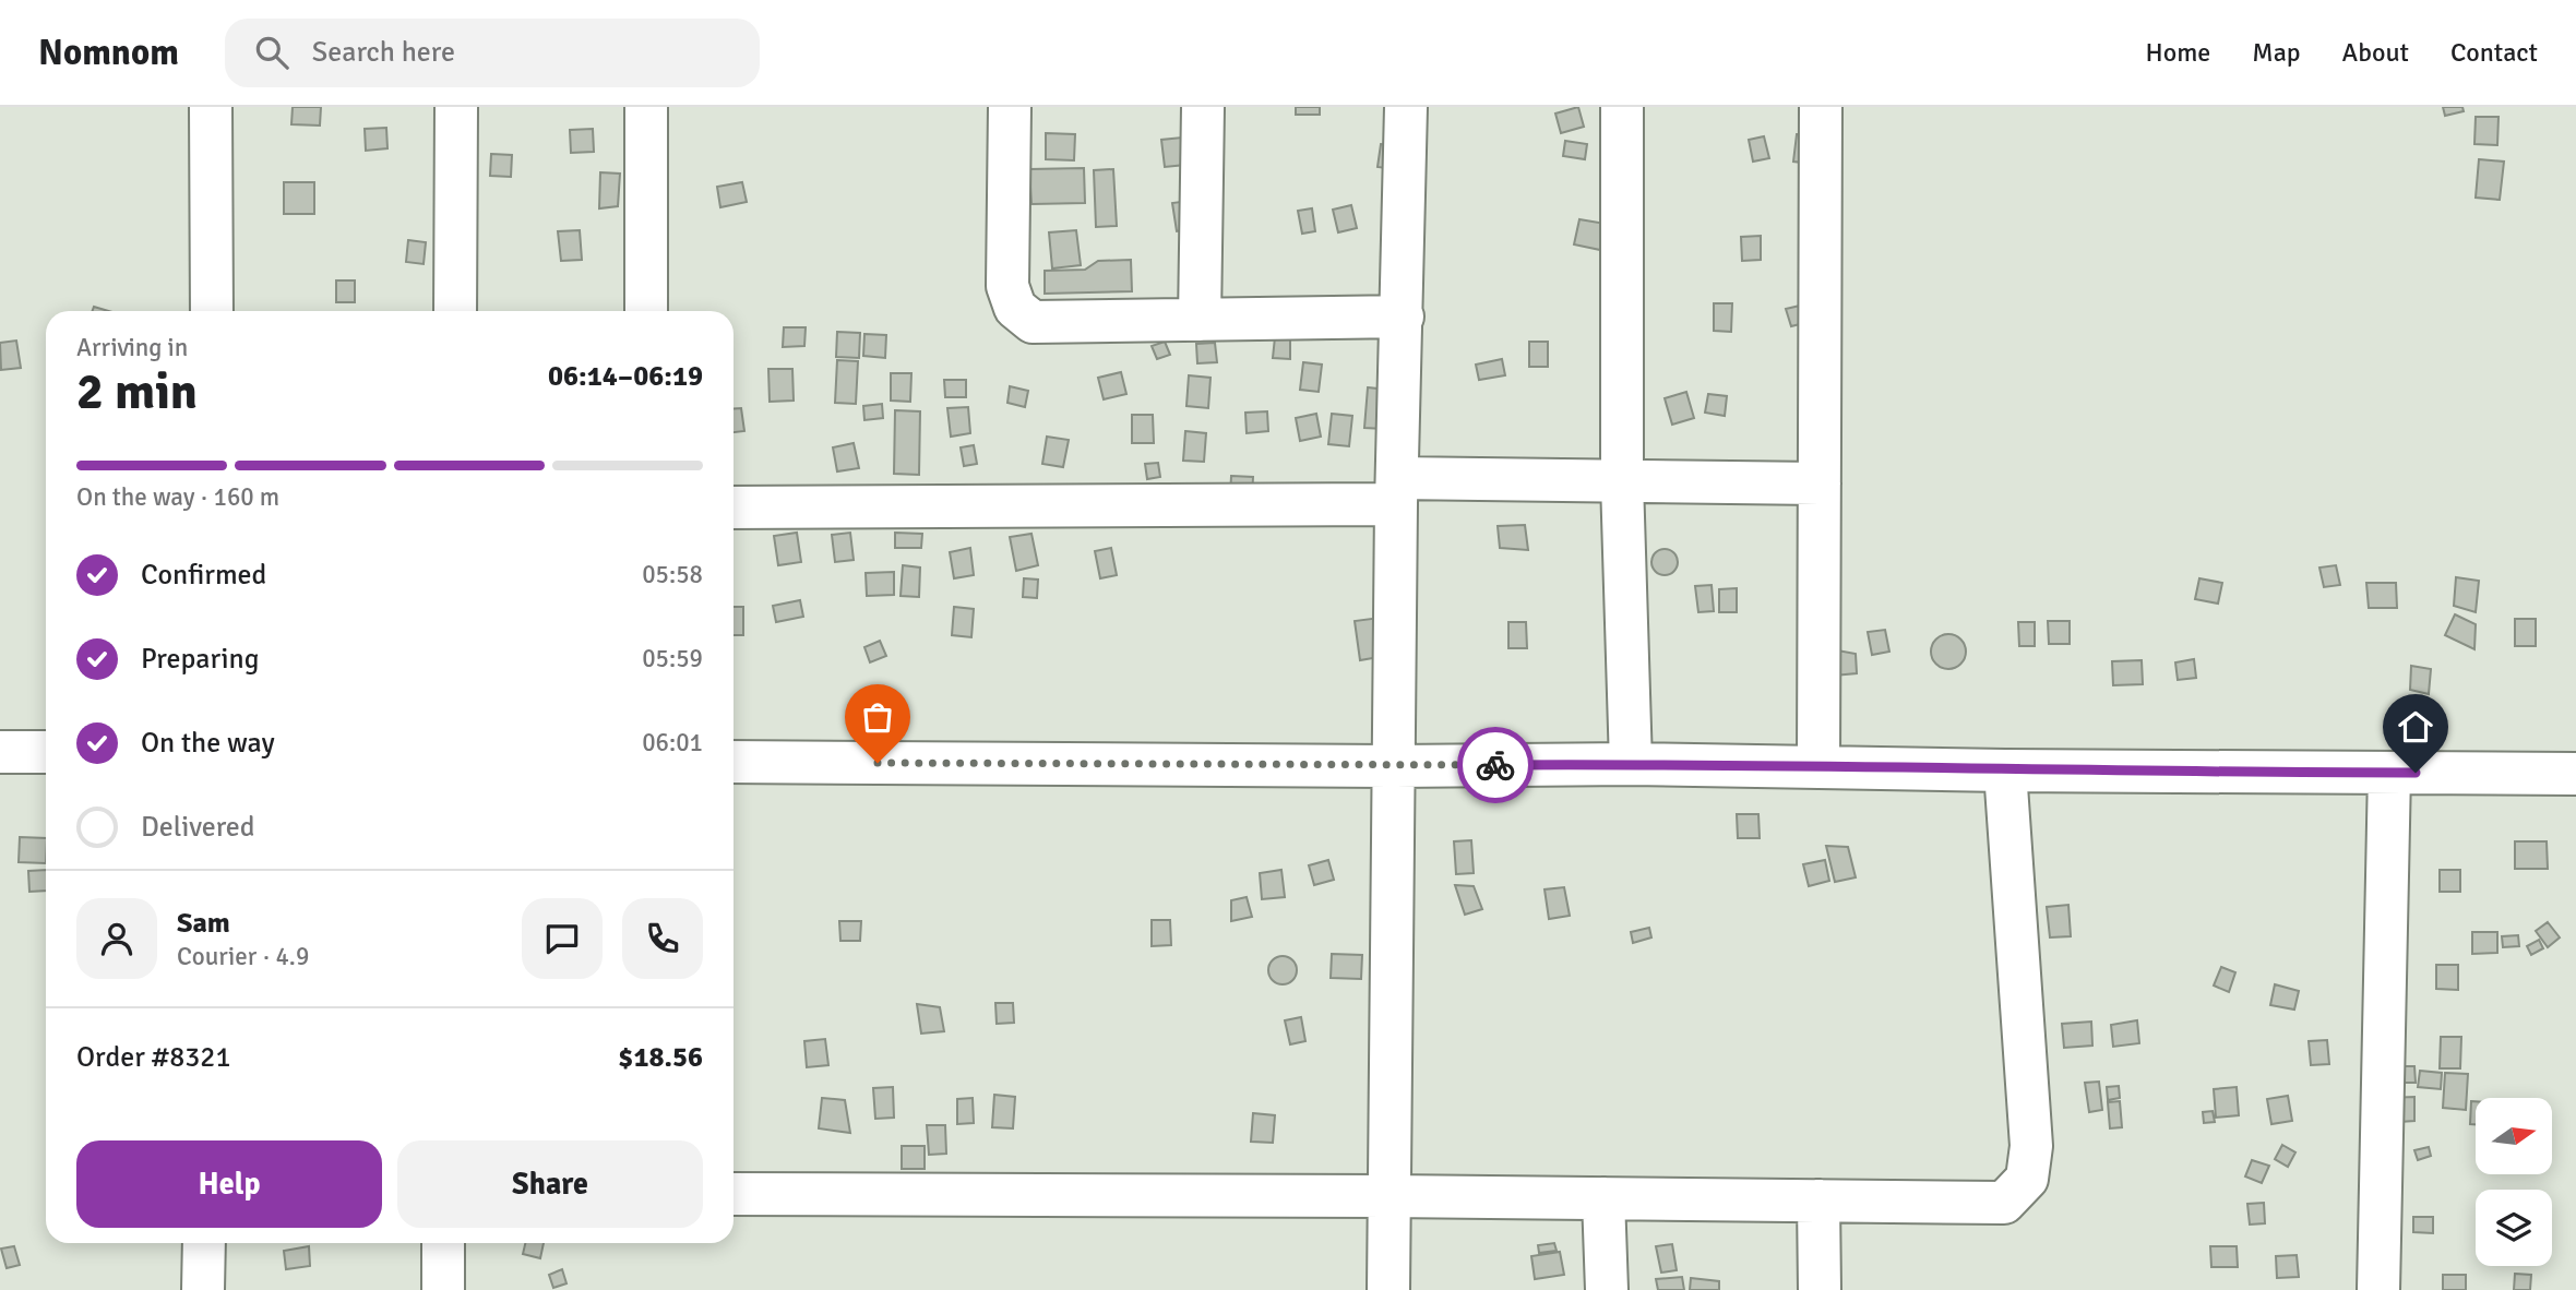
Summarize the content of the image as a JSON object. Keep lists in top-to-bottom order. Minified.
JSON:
{"north":"right","page":{"header":"Nomnom","search":"Search here","nav":["Home","Map","About","Contact"],"heading":["2 min","Arriving in","06:14–06:19"],"panel":["Sam","Courier · 4.9","Order #8321","$18.56"],"bar":"On the way · 160 m","list":[["Confirmed","05:58"],["Preparing","05:59"],["On the way","06:01"],"Delivered"],"buttons":["Help","Share"]}}
